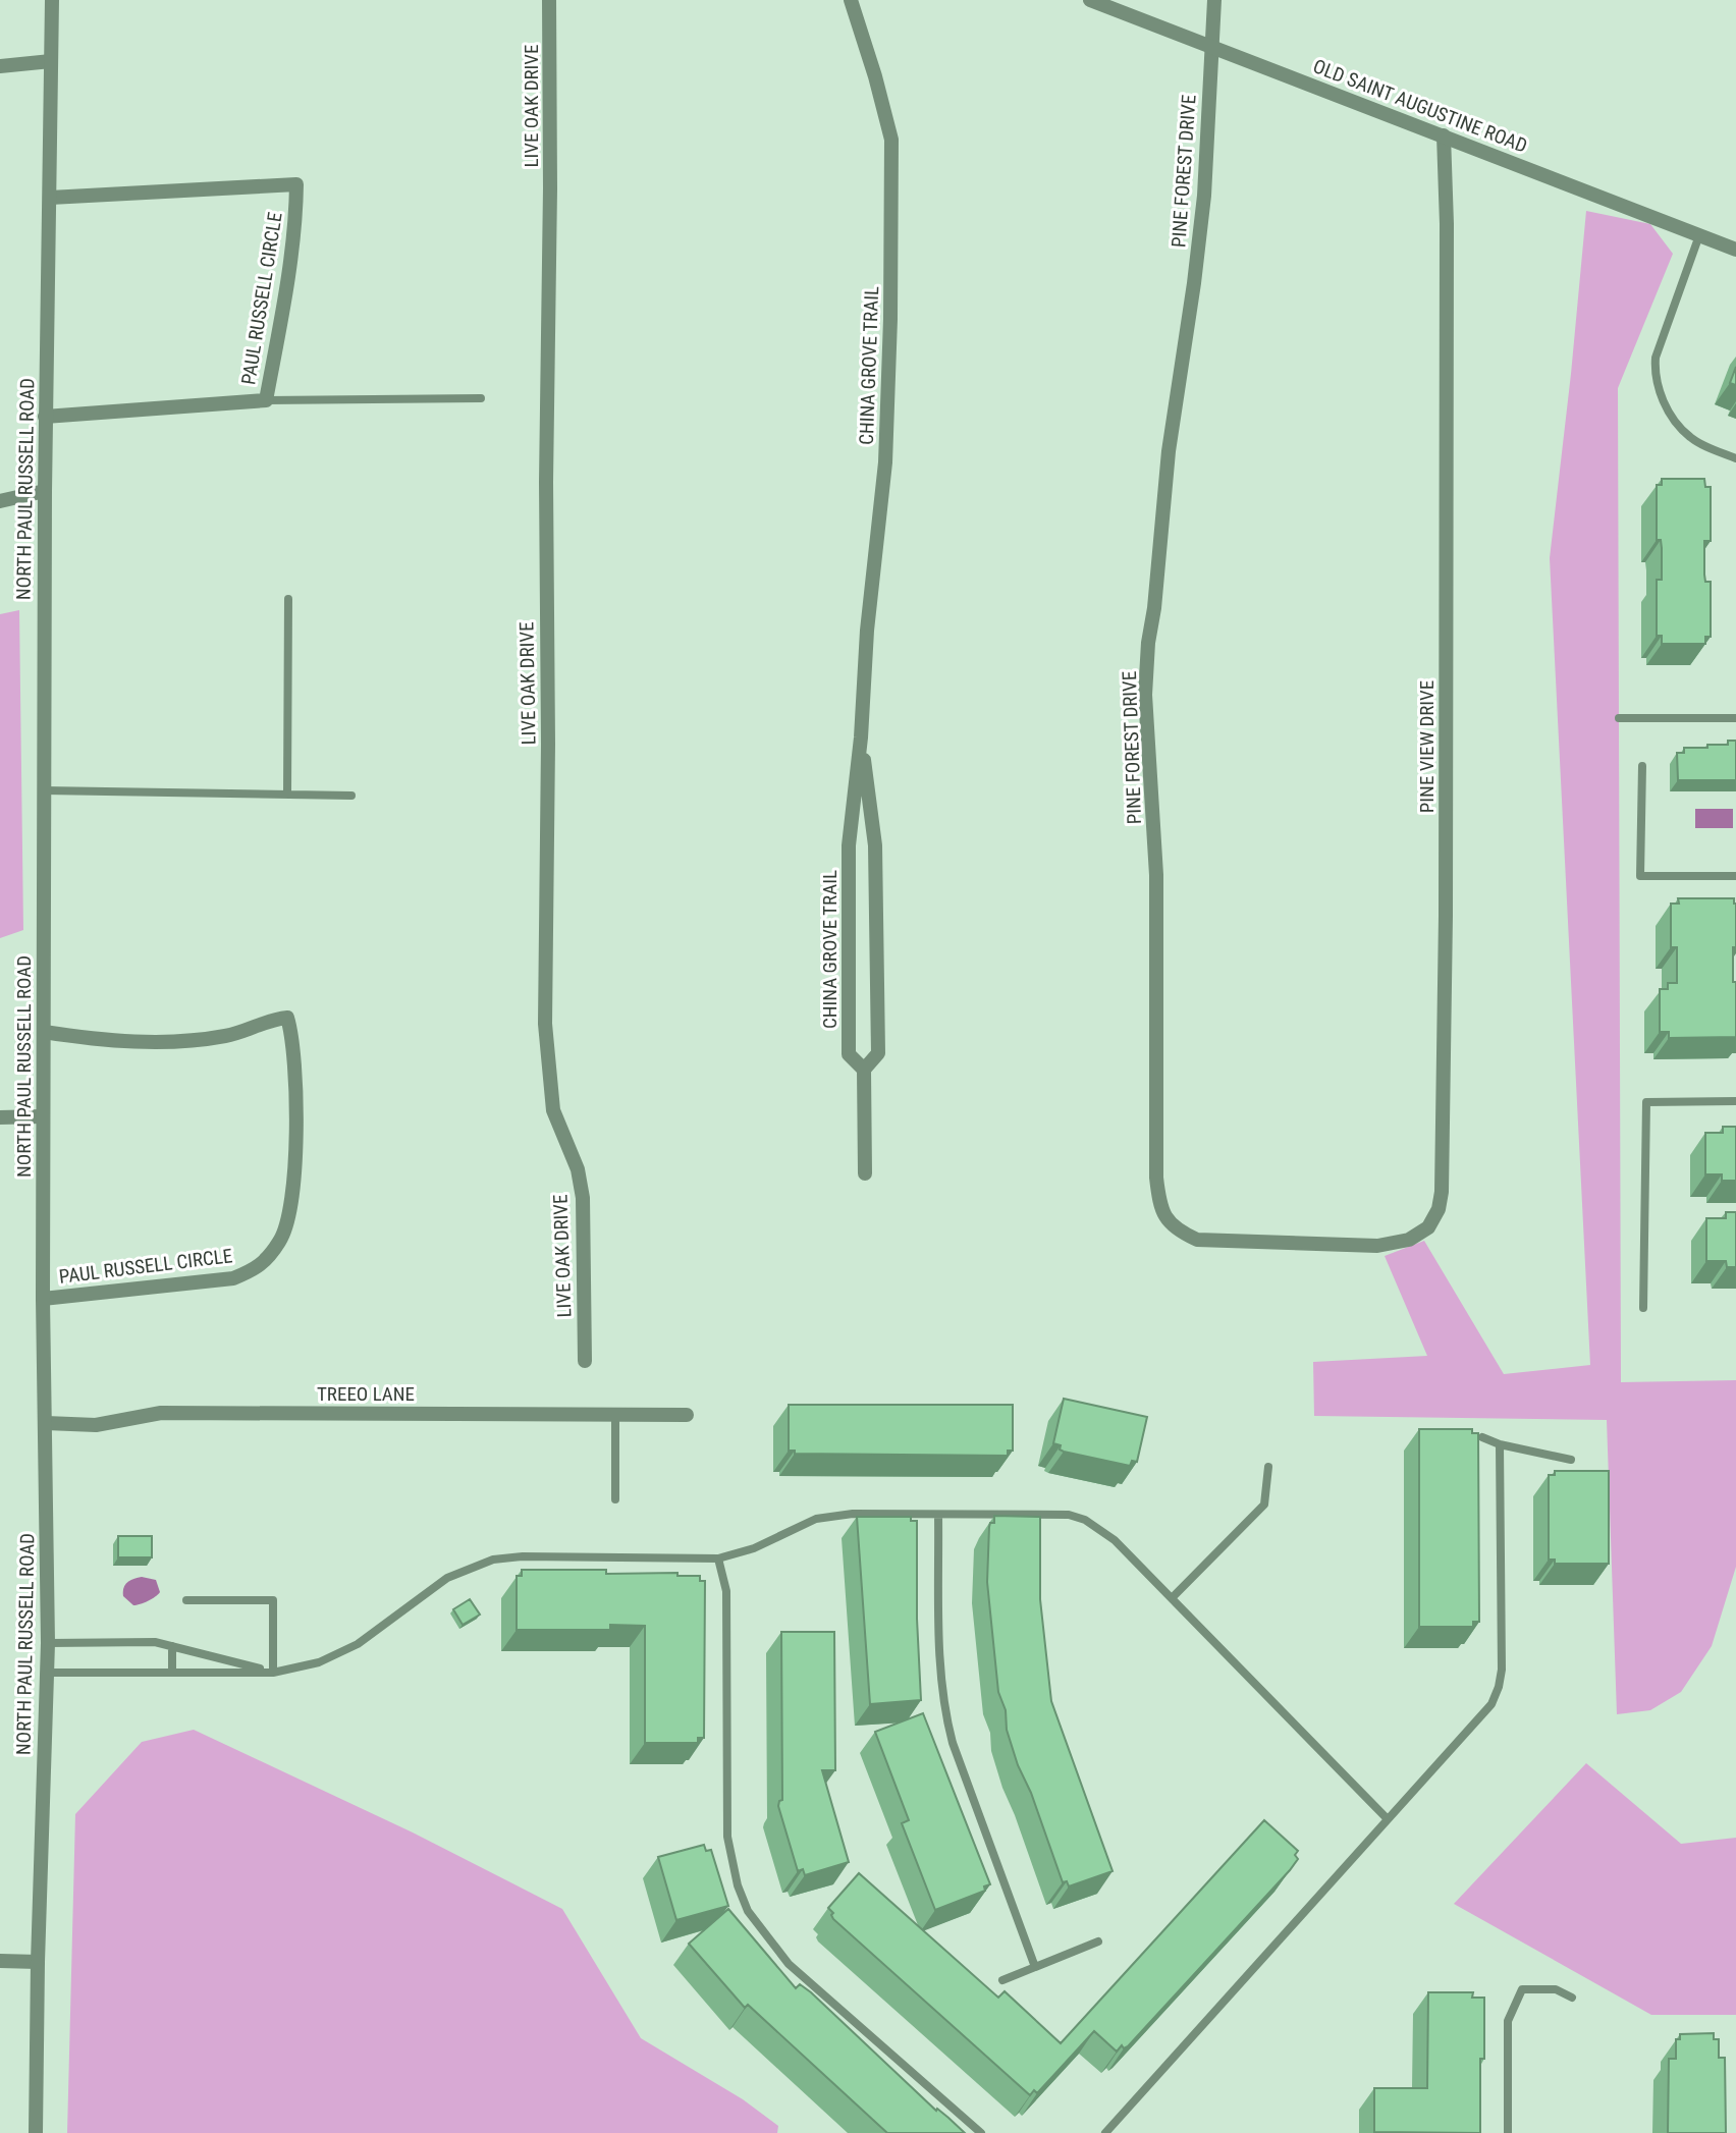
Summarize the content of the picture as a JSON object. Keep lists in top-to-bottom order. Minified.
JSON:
{"streets":{"street":["LIVE OAK DRIVE","OLD SAINT AUGUSTINE ROAD","PINE FOREST DRIVE","PAUL RUSSELL CIRCLE","CHINA GROVE TRAIL","NORTH PAUL RUSSELL ROAD","PINE VIEW DRIVE","TREEO LANE"]},"crossings":[["OLD SAINT AUGUSTINE ROAD","PINE FOREST DRIVE"],["OLD SAINT AUGUSTINE ROAD","PINE VIEW DRIVE"],["PINE FOREST DRIVE","PINE VIEW DRIVE"],["PAUL RUSSELL CIRCLE","NORTH PAUL RUSSELL ROAD"],["NORTH PAUL RUSSELL ROAD","TREEO LANE"]]}
